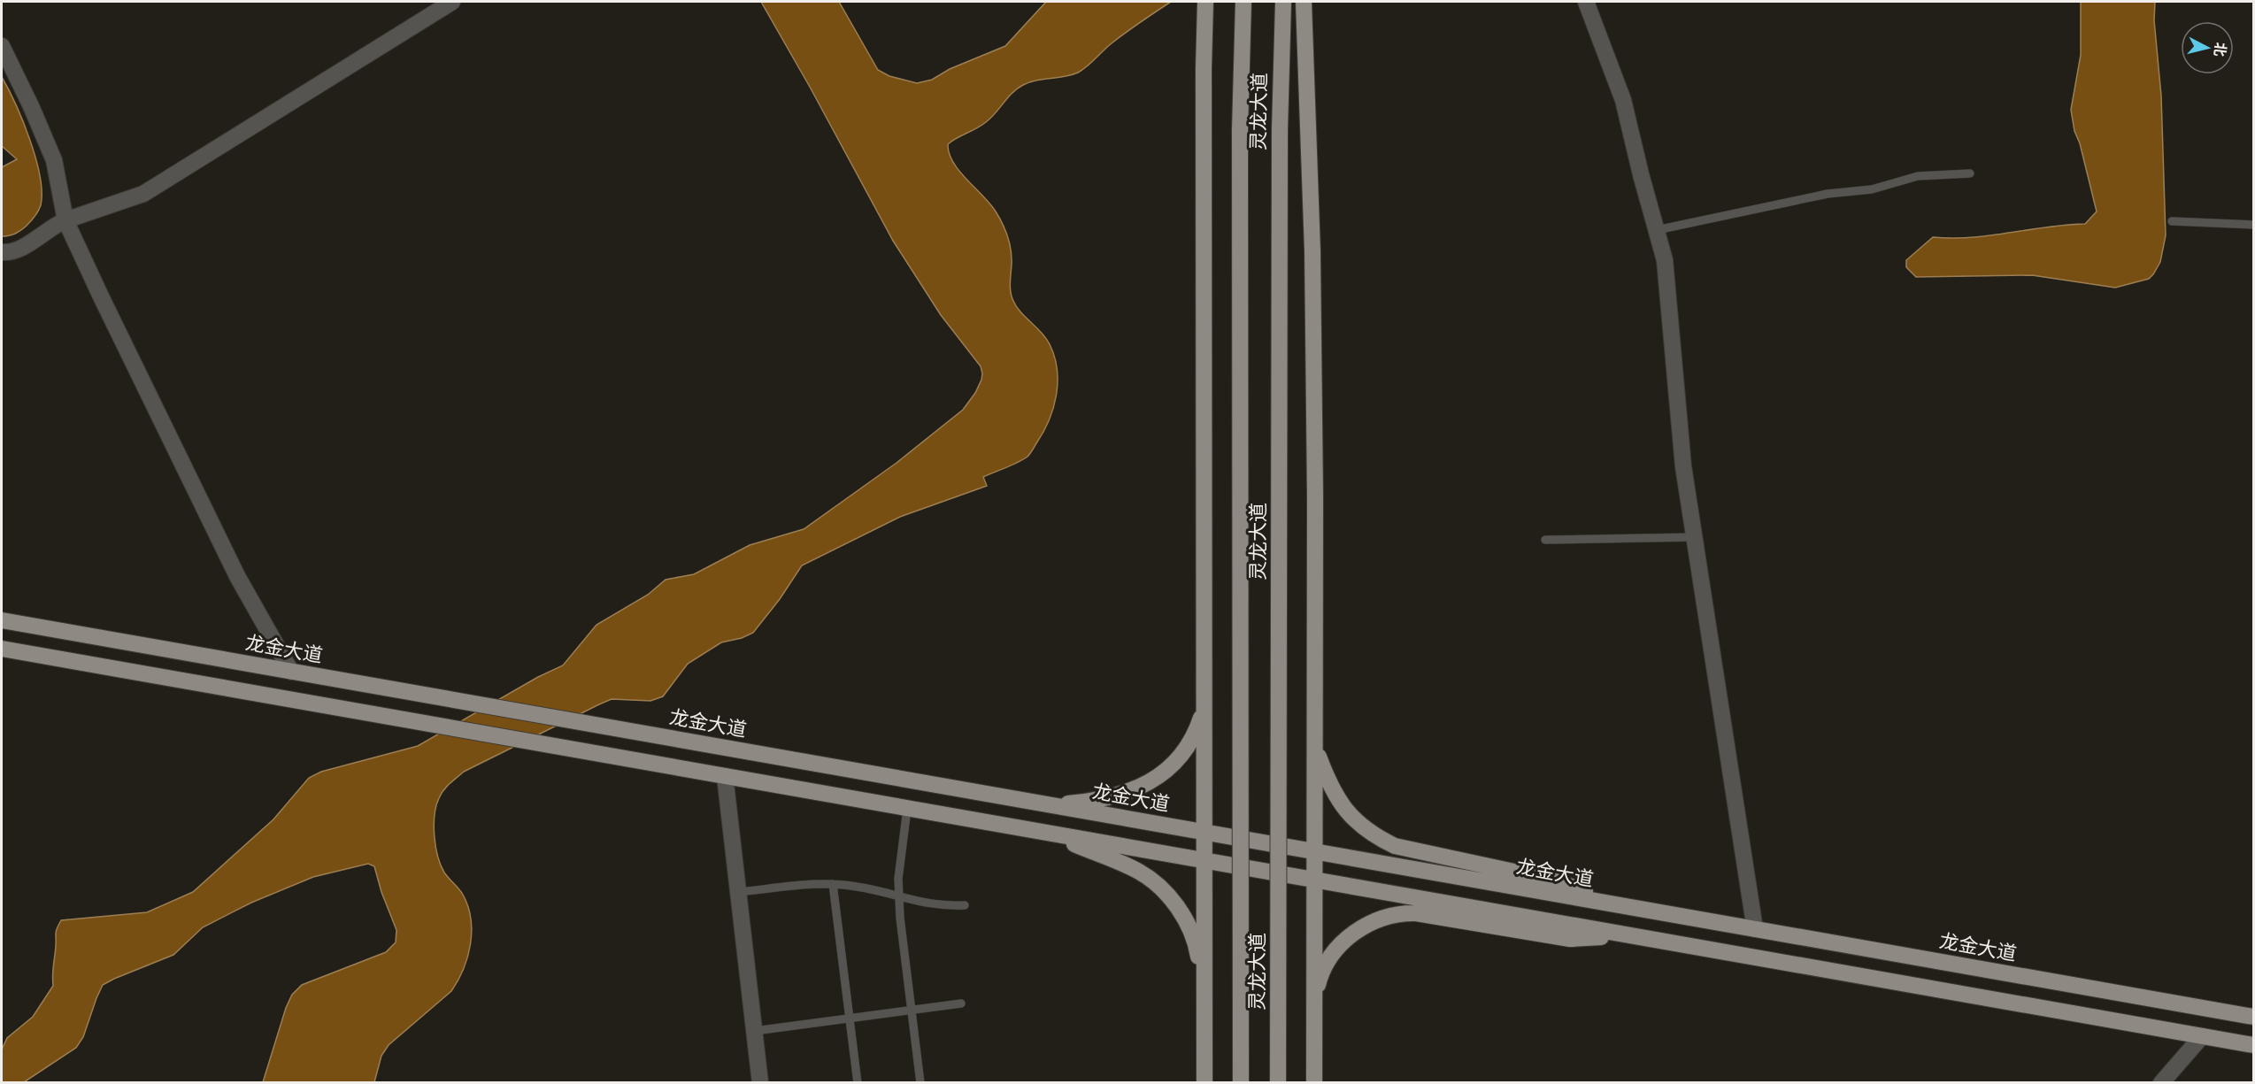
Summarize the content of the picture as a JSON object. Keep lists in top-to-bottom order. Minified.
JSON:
{"streets":{"main road":["灵龙大道","龙金大道"]},"north":"right"}
